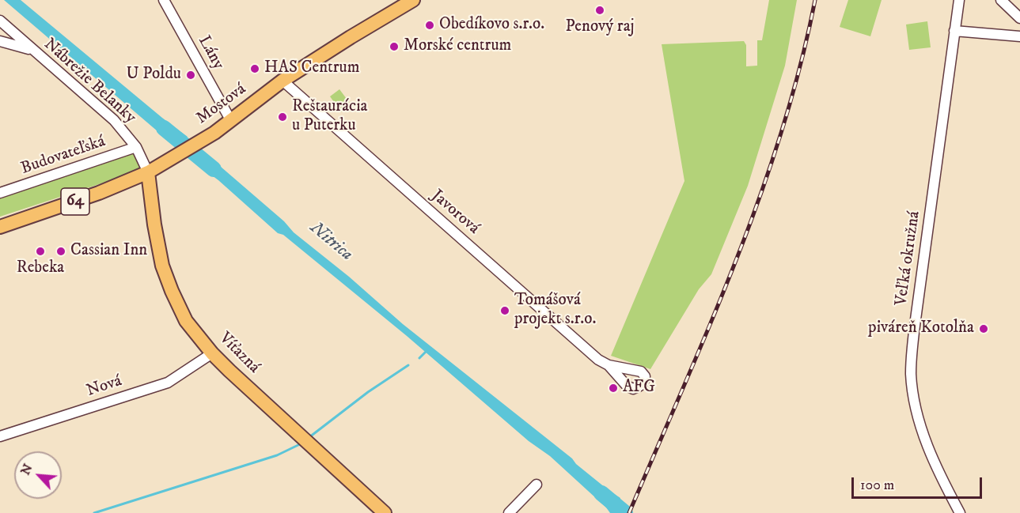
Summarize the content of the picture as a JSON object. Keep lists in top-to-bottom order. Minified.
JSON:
{"streets":{"main road":["Mostová","64","Víťazná"],"street":["Lány","Nábrežie Belanky","Budovateľská","Javorová","Veľká okružná","Nová"]},"crossings":[["Lány","Mostová"],["Nábrežie Belanky","Mostová"],["Nábrežie Belanky","Budovateľská"],["Nábrežie Belanky","64"],["Nábrežie Belanky","Víťazná"],["Mostová","64"],["Mostová","Javorová"],["Mostová","Víťazná"],["64","Víťazná"],["Víťazná","Nová"]],"water":["Nitrica"],"places":["Penový raj","Obedíkovo s.r.o.","Morské centrum","HAS Centrum","U Poldu","Reštaurácia u Puterku","Rebeka","Cassian Inn","Tomášová projekt s.r.o.","piváreň Kotolňa","AFG"],"scale_bar":"100 m","north":"top left"}
